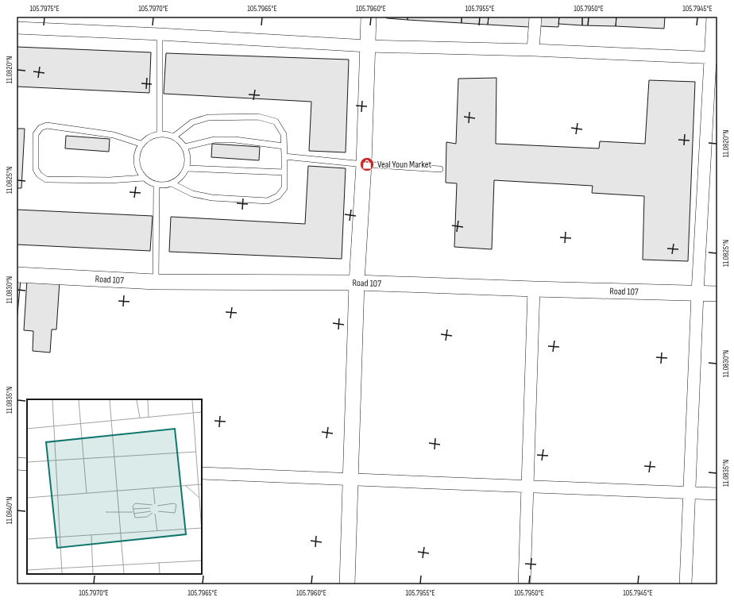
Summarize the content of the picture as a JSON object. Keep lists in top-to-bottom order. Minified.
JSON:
{"streets":{"street":["Road 107"]},"places":{"shop":["Veal Youn Market"]},"coordinates":["105.7975°E","105.7970°E","105.7965°E","105.7960°E","105.7955°E","105.7950°E","105.7945°E","11.0820°N","11.0825°N","11.0830°N","11.0835°N","11.0840°N"]}
